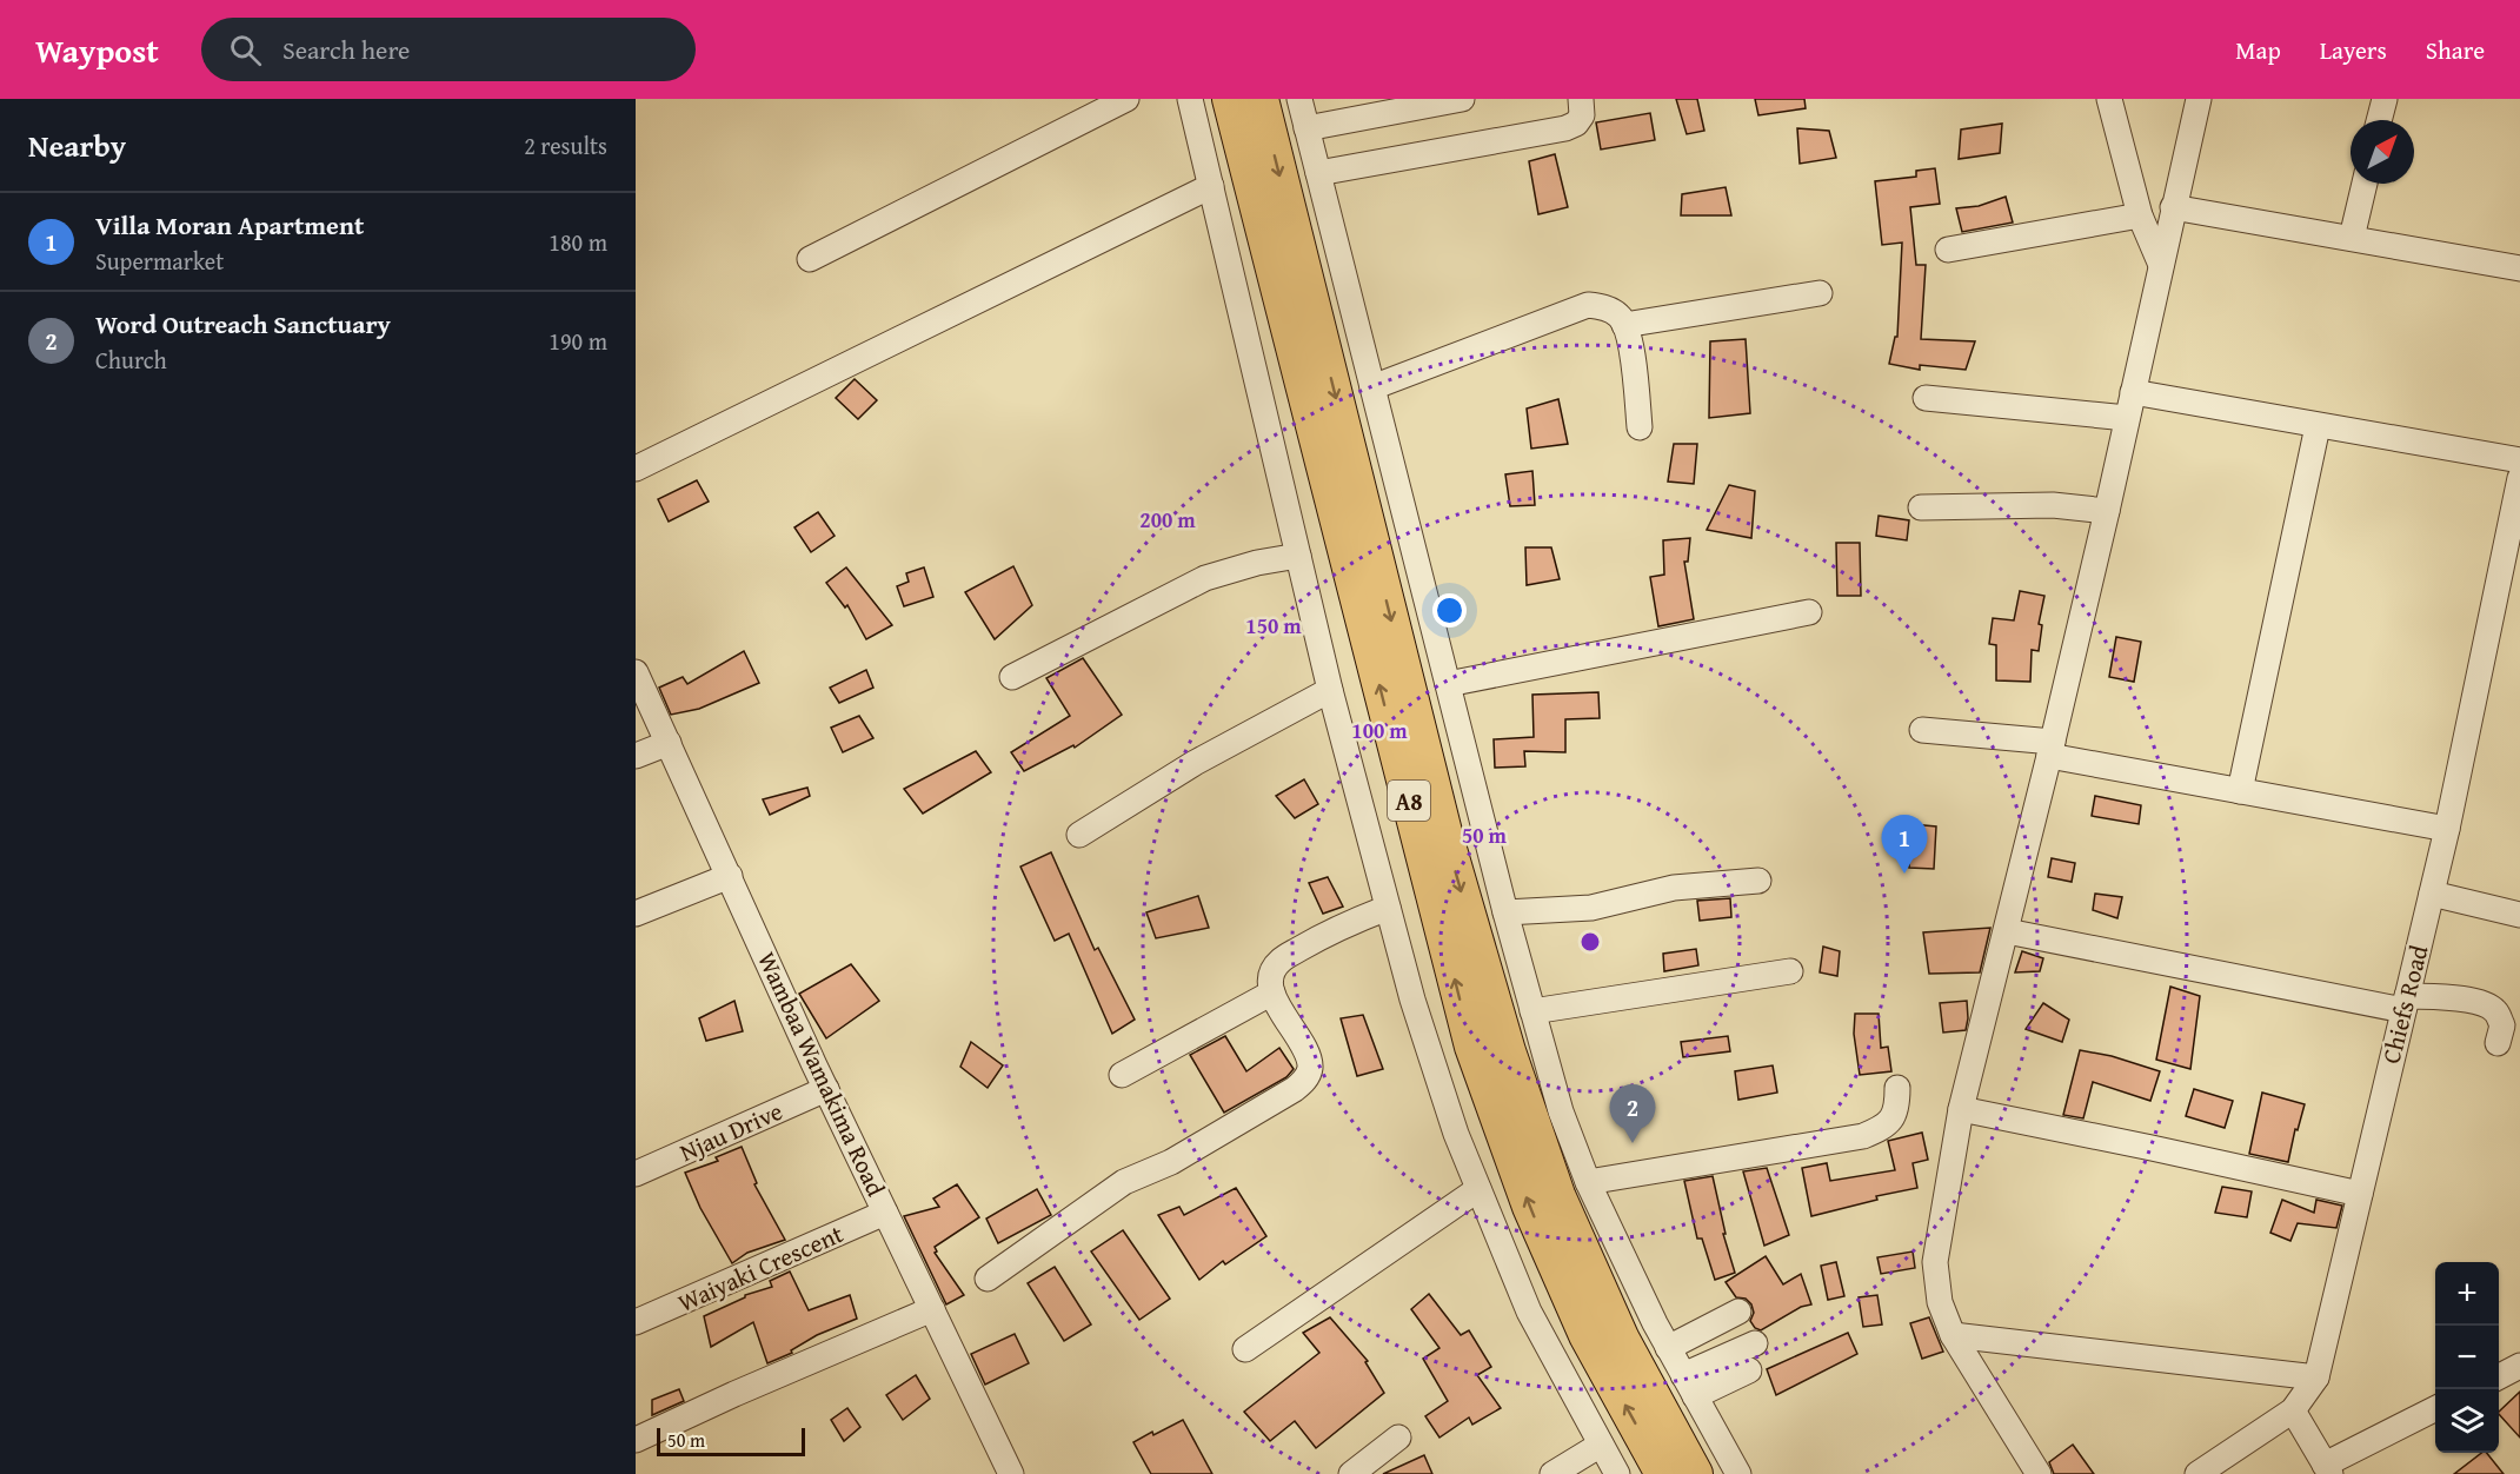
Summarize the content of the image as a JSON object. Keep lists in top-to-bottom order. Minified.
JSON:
{"streets":{"highway":["A8"],"street":["Chiefs Road","Wambaa Wamakima Road","Njau Drive","Waiyaki Crescent"]},"crossings":[["Wambaa Wamakima Road","Njau Drive"],["Wambaa Wamakima Road","Waiyaki Crescent"]],"scale_bar":"50 m","north":"top right","page":{"header":"Waypost","search":"Search here","nav":["Map","Layers","Share"],"heading":["Nearby","2 results"],"list":[{"mark":"1","name":"Villa Moran Apartment","note":"Supermarket","value":"180 m"},{"mark":"2","name":"Word Outreach Sanctuary","note":"Church","value":"190 m"}],"pins":["1","2"],"map_buttons":["+","−"],"scale":"50 m"},"rings":["200 m","150 m","100 m","50 m"]}
